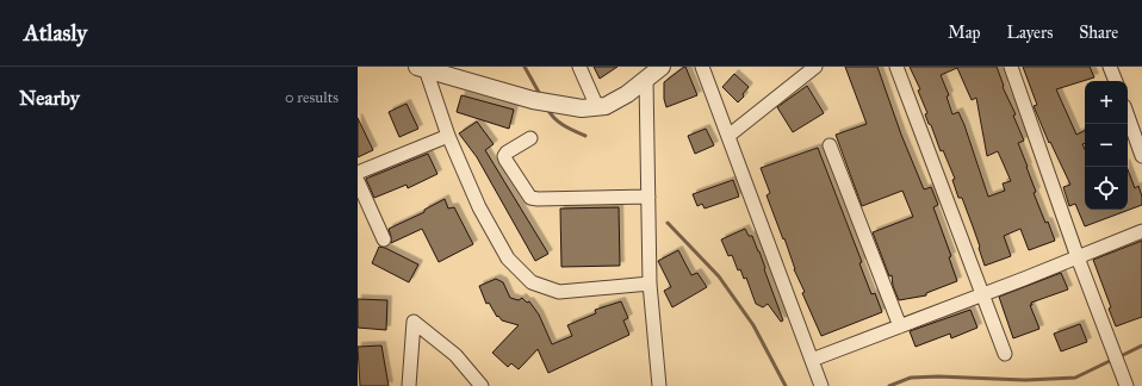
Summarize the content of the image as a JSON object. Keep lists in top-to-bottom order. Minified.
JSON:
{"page":{"header":"Atlasly","nav":["Map","Layers","Share"],"heading":["Nearby","0 results"],"map_buttons":["+","−"]}}
